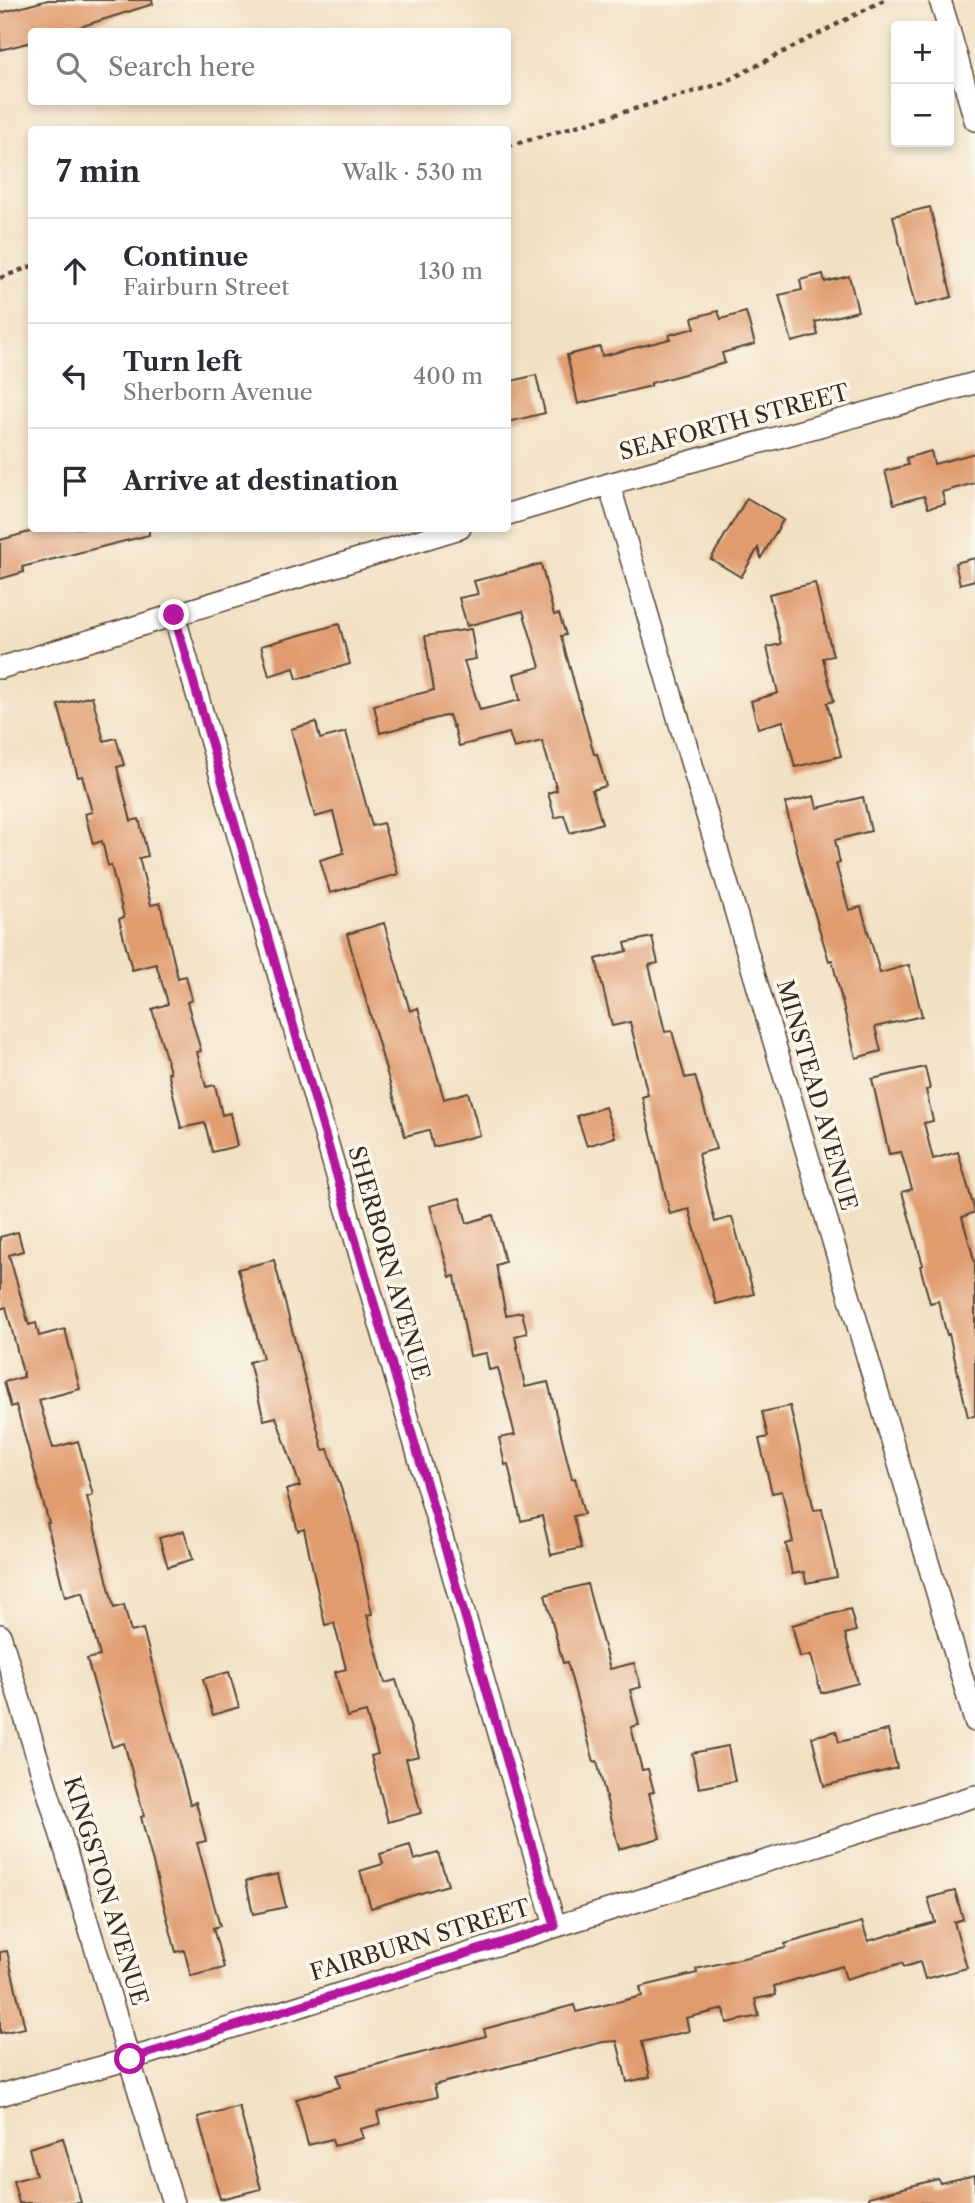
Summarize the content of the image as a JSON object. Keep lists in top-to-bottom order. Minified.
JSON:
{"streets":{"street":["SEAFORTH STREET","MINSTEAD AVENUE","SHERBORN AVENUE","KINGSTON AVENUE","FAIRBURN STREET"]},"crossings":[["SEAFORTH STREET","MINSTEAD AVENUE"],["SHERBORN AVENUE","FAIRBURN STREET"],["KINGSTON AVENUE","FAIRBURN STREET"]],"page":{"map_buttons":["+","−"],"search":"Search here","heading":["7 min","Walk · 530 m"],"list":[["Continue","Fairburn Street","130 m"],["Turn left","Sherborn Avenue","400 m"],"Arrive at destination"]}}
